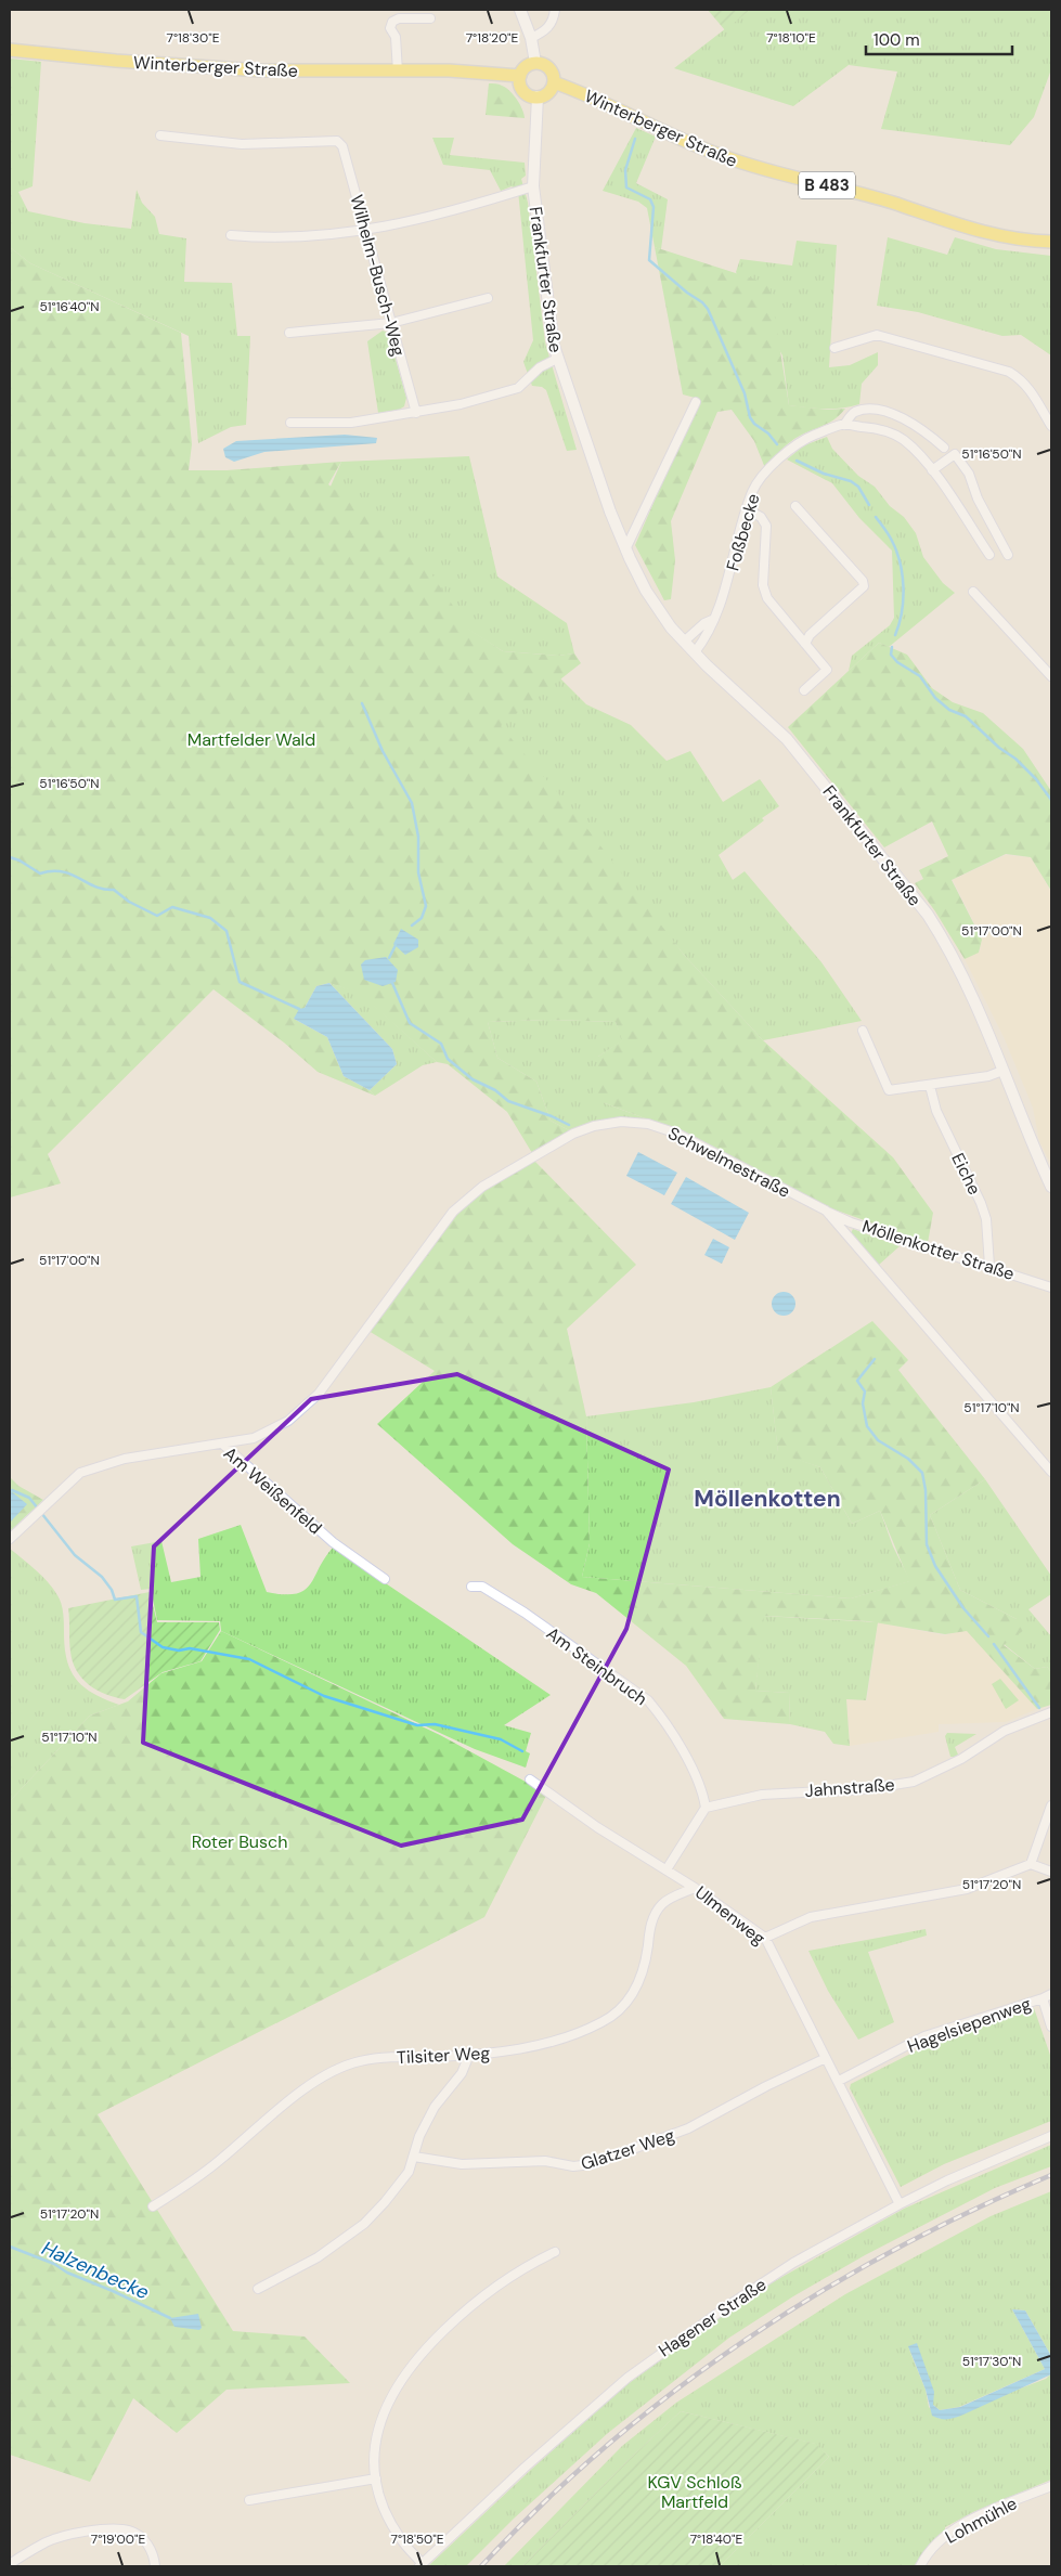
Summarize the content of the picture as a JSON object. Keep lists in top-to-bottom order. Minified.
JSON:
{"streets":{"main road":["Winterberger Straße","B 483","Frankfurter Straße"],"street":["Wilhelm-Busch-Weg","Foßbecke","Schwelmestraße","Eiche","Möllenkotter Straße","Am Weißenfeld","Am Steinbruch","Jahnstraße","Ulmenweg","Hagelsiepenweg","Tilsiter Weg","Glatzer Weg","Hagener Straße","Lohmühle"]},"crossings":[["Winterberger Straße","Frankfurter Straße"],["Frankfurter Straße","Foßbecke"],["Schwelmestraße","Möllenkotter Straße"],["Schwelmestraße","Am Weißenfeld"],["Eiche","Möllenkotter Straße"],["Am Steinbruch","Jahnstraße"],["Ulmenweg","Hagelsiepenweg"],["Ulmenweg","Tilsiter Weg"],["Ulmenweg","Glatzer Weg"],["Ulmenweg","Hagener Straße"]],"districts":["Möllenkotten"],"water":["Halzenbecke"],"parks":["Martfelder Wald","Roter Busch","KGV Schloß Martfeld"],"scale_bar":"100 m","coordinates":["7°18'30\"E","7°18'20\"E","7°18'10\"E","51°16'40\"N","51°16'50\"N","51°17'00\"N","51°17'10\"N","51°17'20\"N","51°17'30\"N","7°19'00\"E","7°18'50\"E","7°18'40\"E"]}
